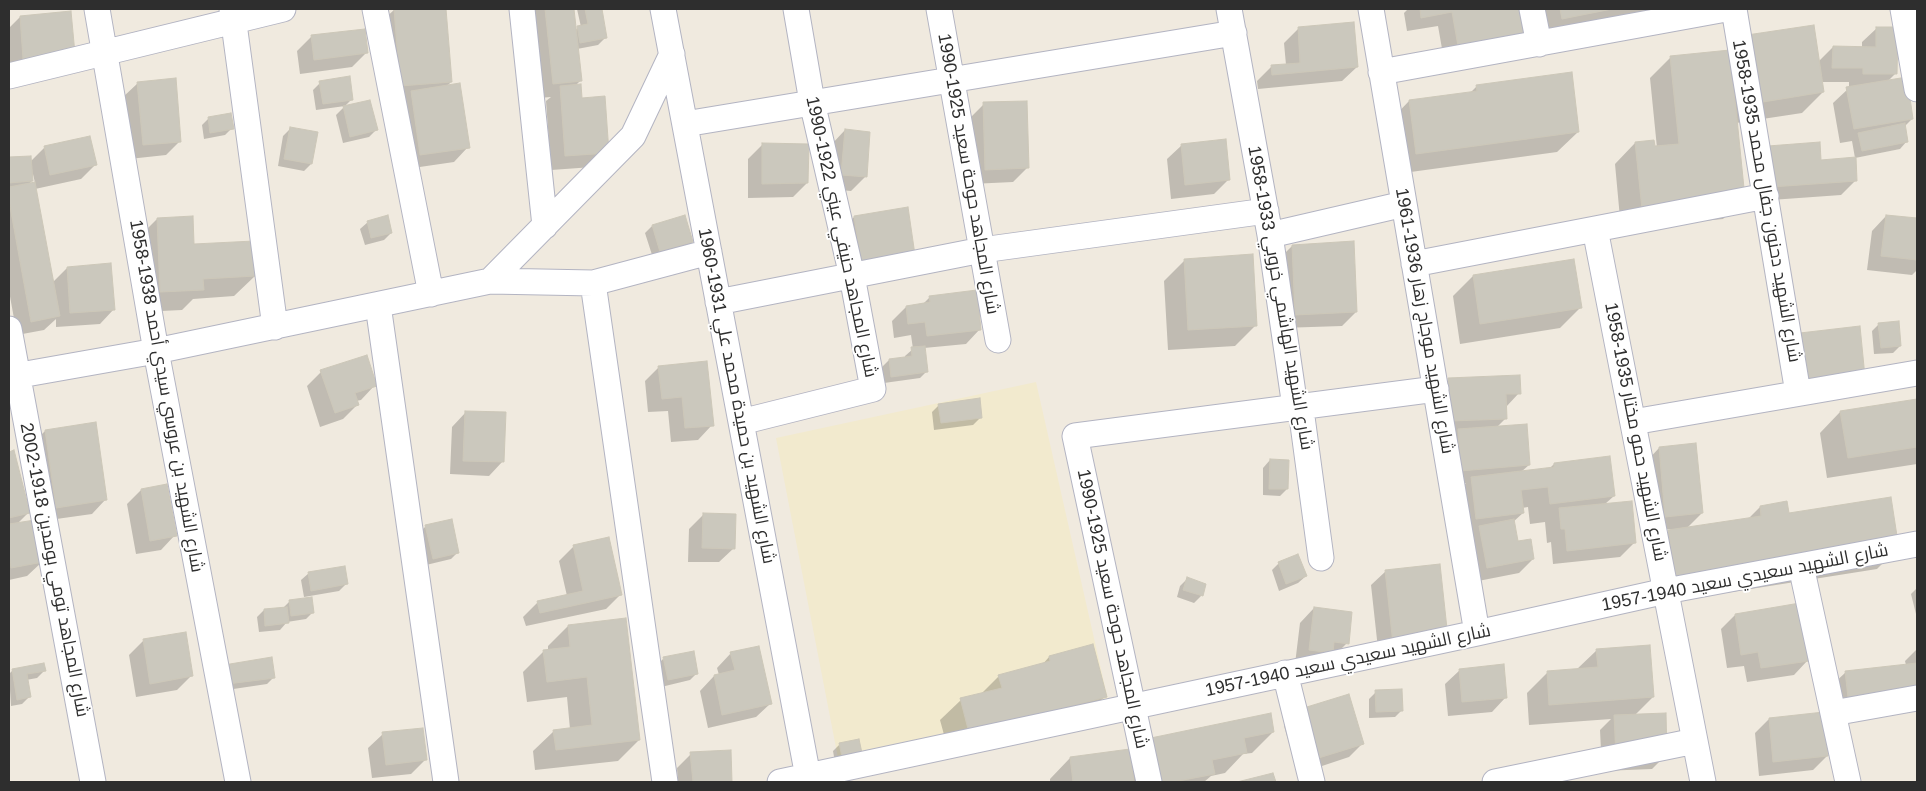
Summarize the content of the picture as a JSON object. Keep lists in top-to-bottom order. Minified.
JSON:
{"streets":{"street":["شارع المجاهد حوحة سعيد 1925-1990","شارع الشهيد دحنون جفال محمد 1935-1958","شارع المجاهد حنيفي عيني 1922-1990","شارع الشهيد الهاشمي خروبي 1933-1958","شارع الشهيد موجاج زهار 1936-1961","شارع الشهيد بن عروسي سيدي أحمد 1938-1958","شارع الشهيد بن حميدة محمد علي 1931-1960","شارع الشهيد حمو مختار 1935-1958","شارع المجاهد تومي بومدين 1918-2002","شارع الشهيد سعيدي سعيد 1940-1957"]},"crossings":[["شارع المجاهد حوحة سعيد 1925-1990","شارع الشهيد الهاشمي خروبي 1933-1958"],["شارع المجاهد حوحة سعيد 1925-1990","شارع الشهيد سعيدي سعيد 1940-1957"],["شارع المجاهد حنيفي عيني 1922-1990","شارع الشهيد بن حميدة محمد علي 1931-1960"],["شارع الشهيد موجاج زهار 1936-1961","شارع الشهيد سعيدي سعيد 1940-1957"],["شارع الشهيد بن حميدة محمد علي 1931-1960","شارع الشهيد سعيدي سعيد 1940-1957"],["شارع الشهيد حمو مختار 1935-1958","شارع الشهيد سعيدي سعيد 1940-1957"]]}
